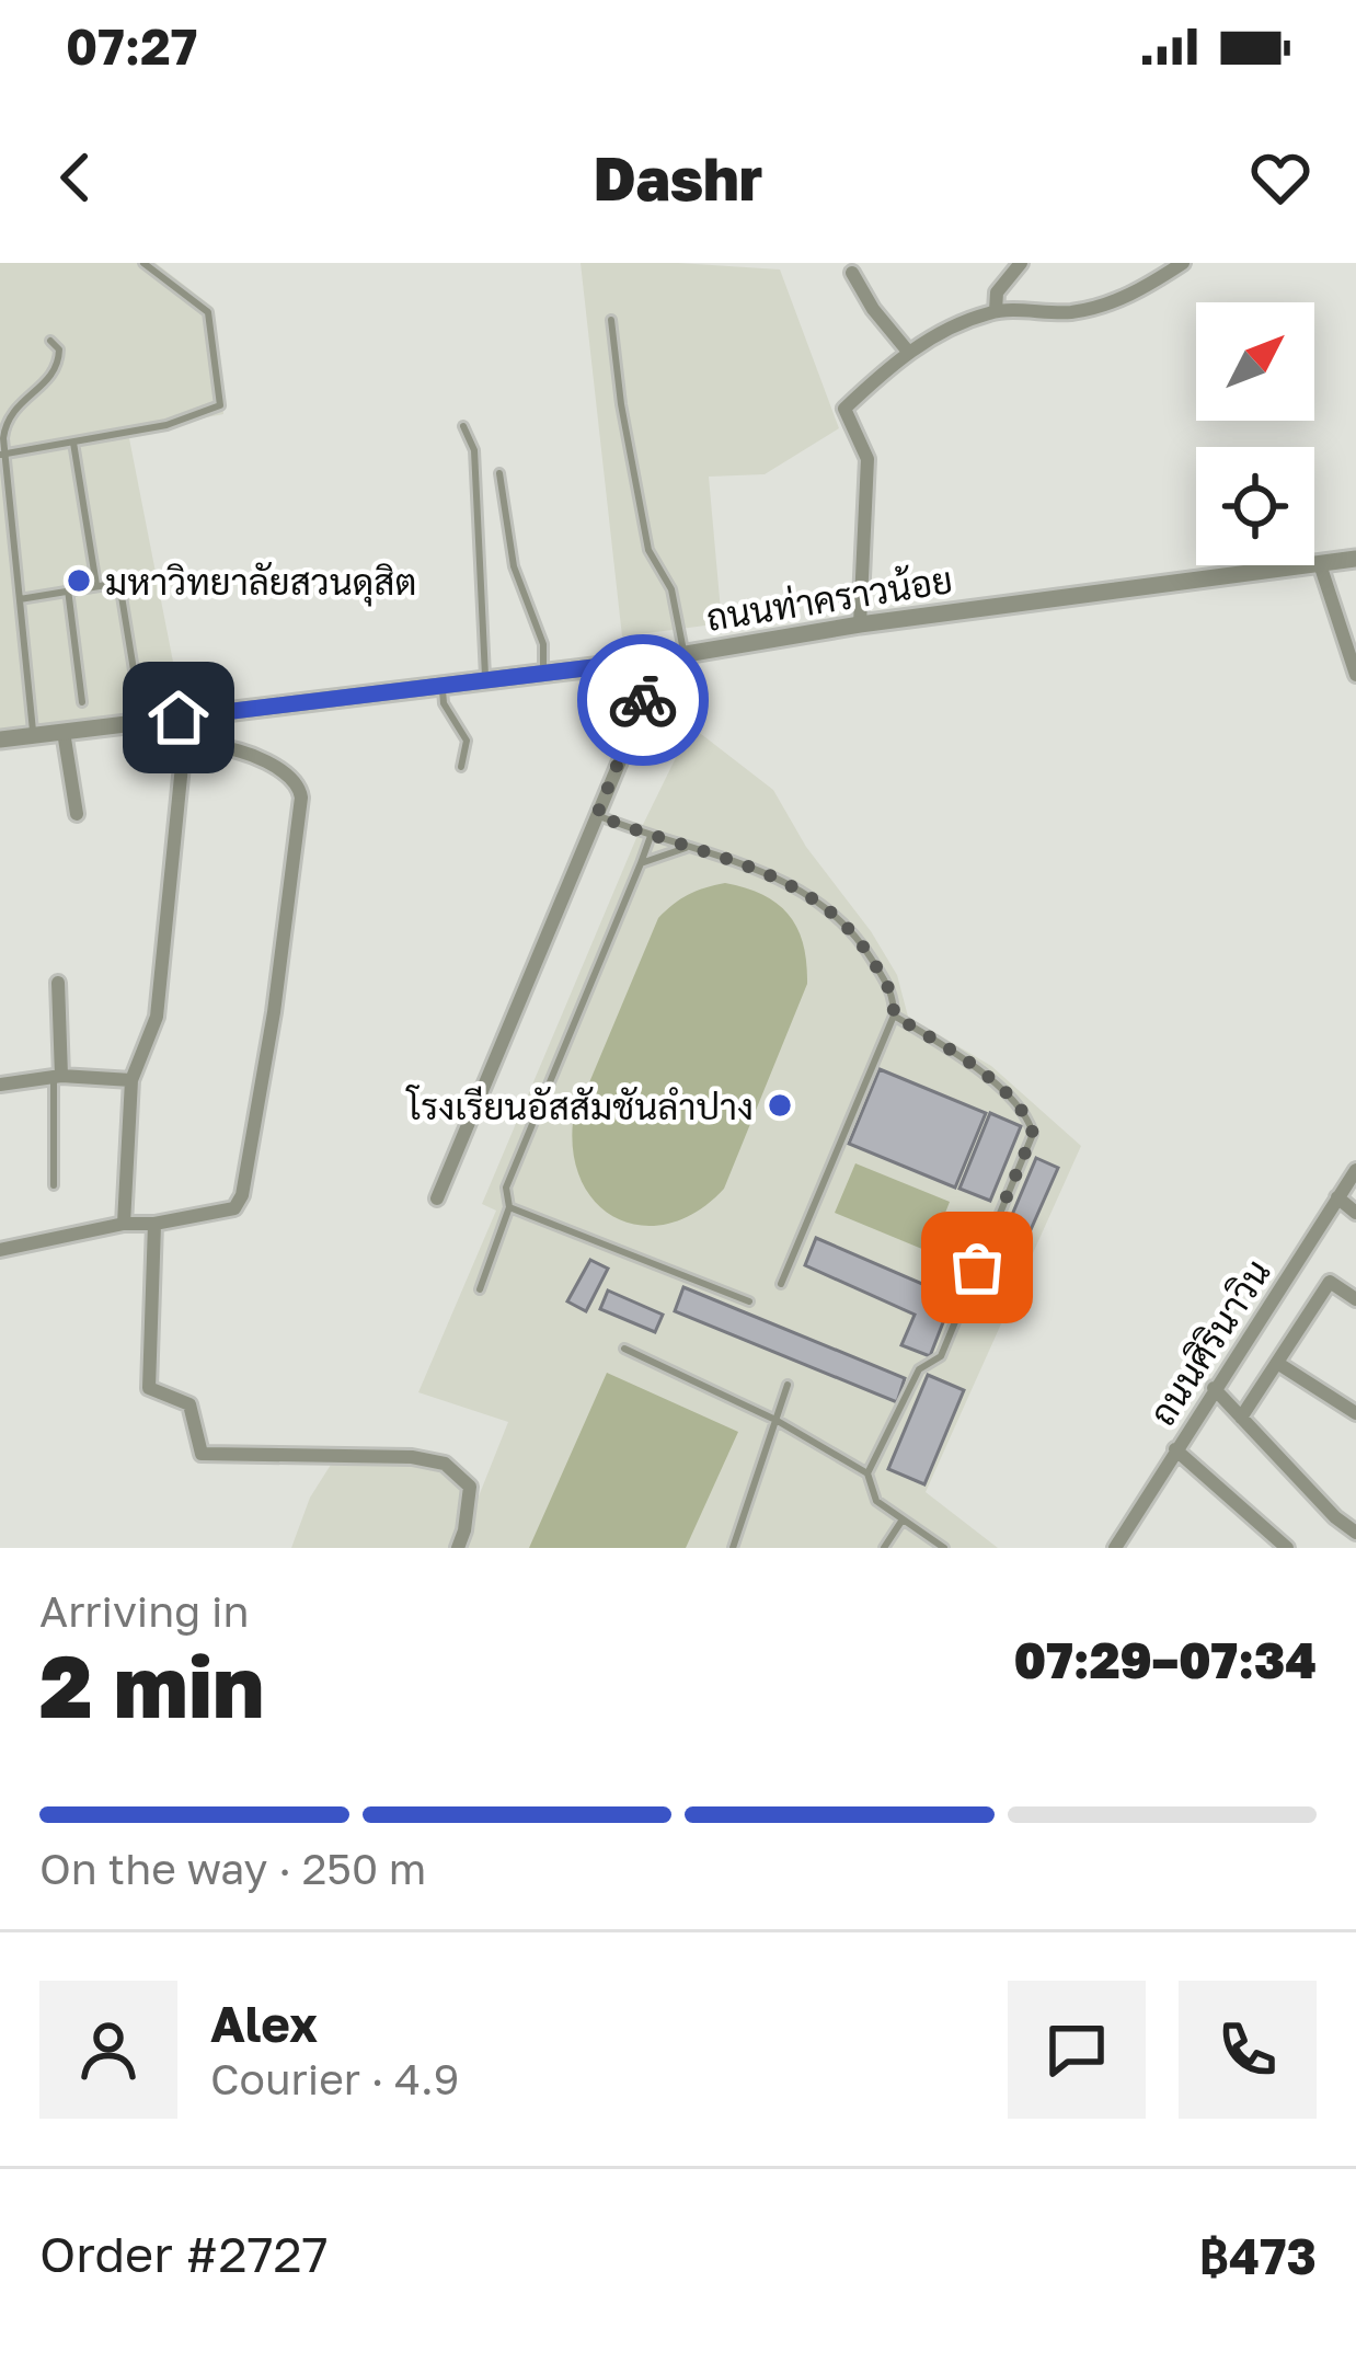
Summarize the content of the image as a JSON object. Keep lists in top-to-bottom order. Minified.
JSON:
{"streets":{"street":["ถนนท่าคราวน้อย","ถนนศิรินาวิน"]},"places":["มหาวิทยาลัยสวนดุสิต","โรงเรียนอัสสัมชันลำปาง"],"north":"top right","page":{"status":"07:27","header":"Dashr","heading":["2 min","Arriving in","07:29–07:34"],"panel":["Alex","Courier · 4.9","Order #2727","฿473"],"bar":"On the way · 250 m"}}
